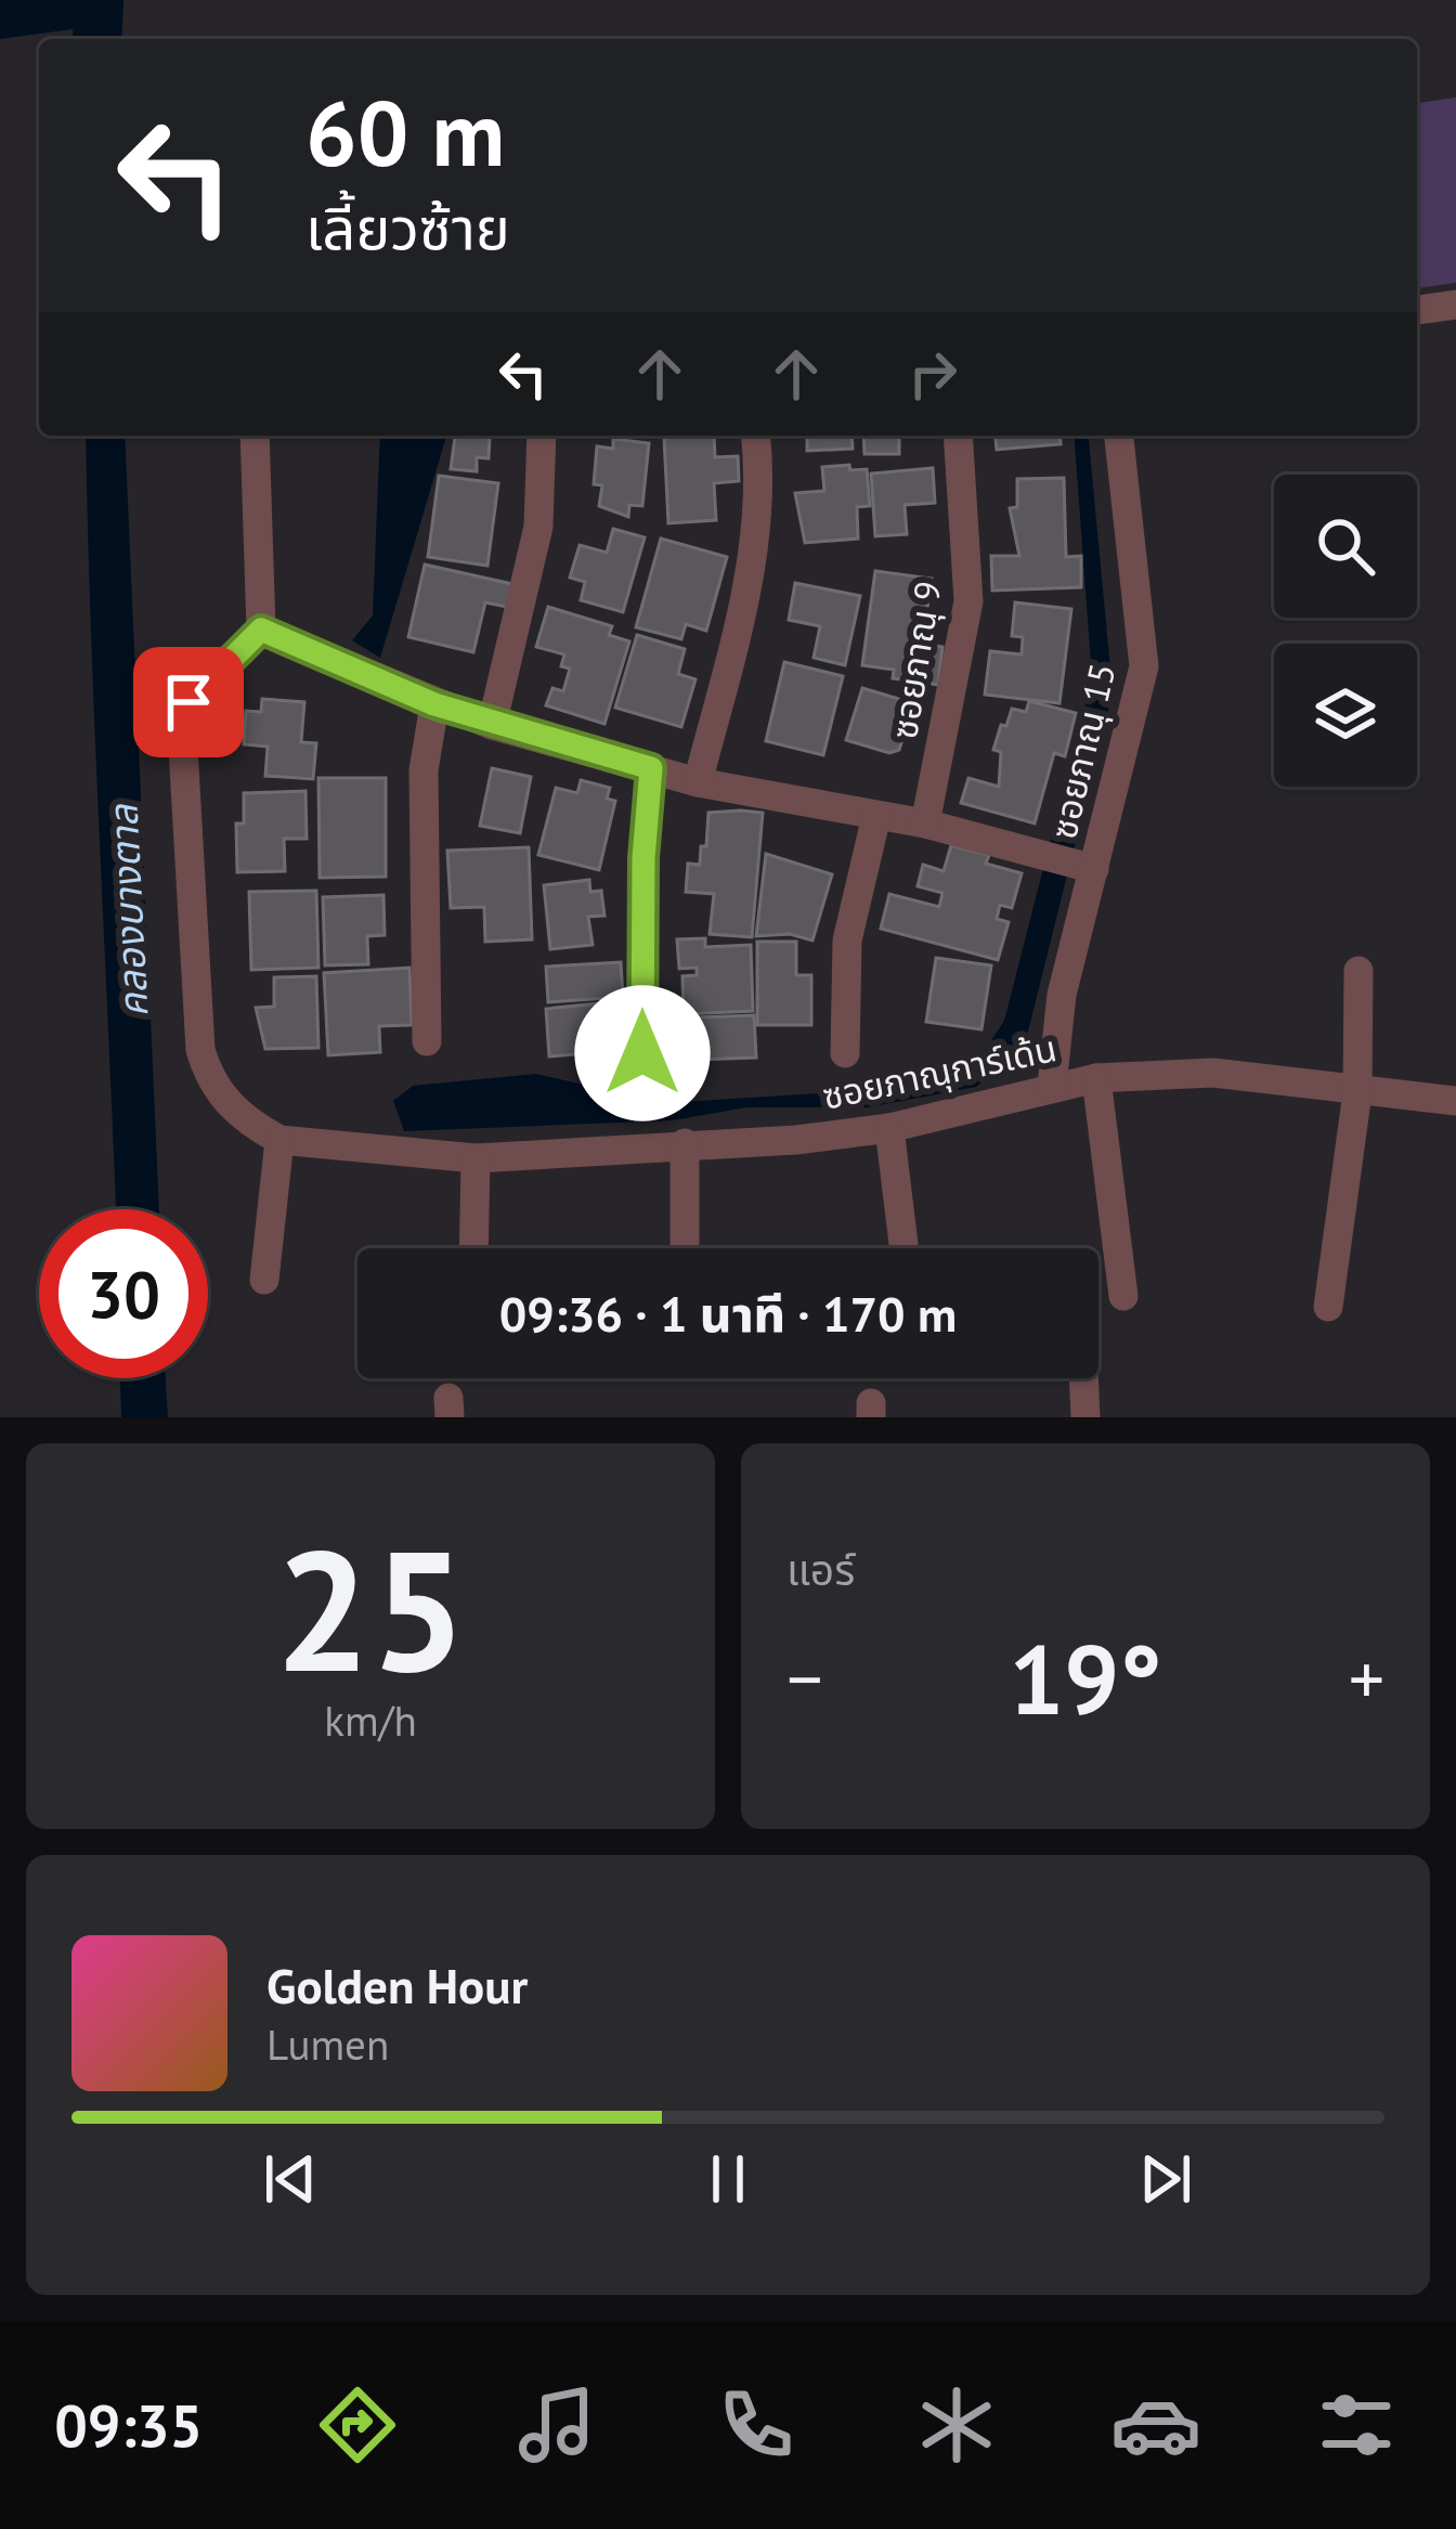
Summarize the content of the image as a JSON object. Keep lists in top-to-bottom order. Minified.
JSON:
{"streets":{"street":["ซอยภาณุ 9","ซอยภาณุ 15","ซอยภาณุการ์เด้น"]},"crossings":[["ซอยภาณุ 15","ซอยภาณุการ์เด้น"]],"water":["คลองบางตาล"],"page":{"turn":["60 m","เลี้ยวซ้าย"],"limit":"30","trip":"09:36 · 1 นาที · 170 m","tile":[["25","km/h"],"แอร์"],"heat":["−","19°","+"],"song":["Golden Hour","Lumen"],"tabs":"09:35"}}
